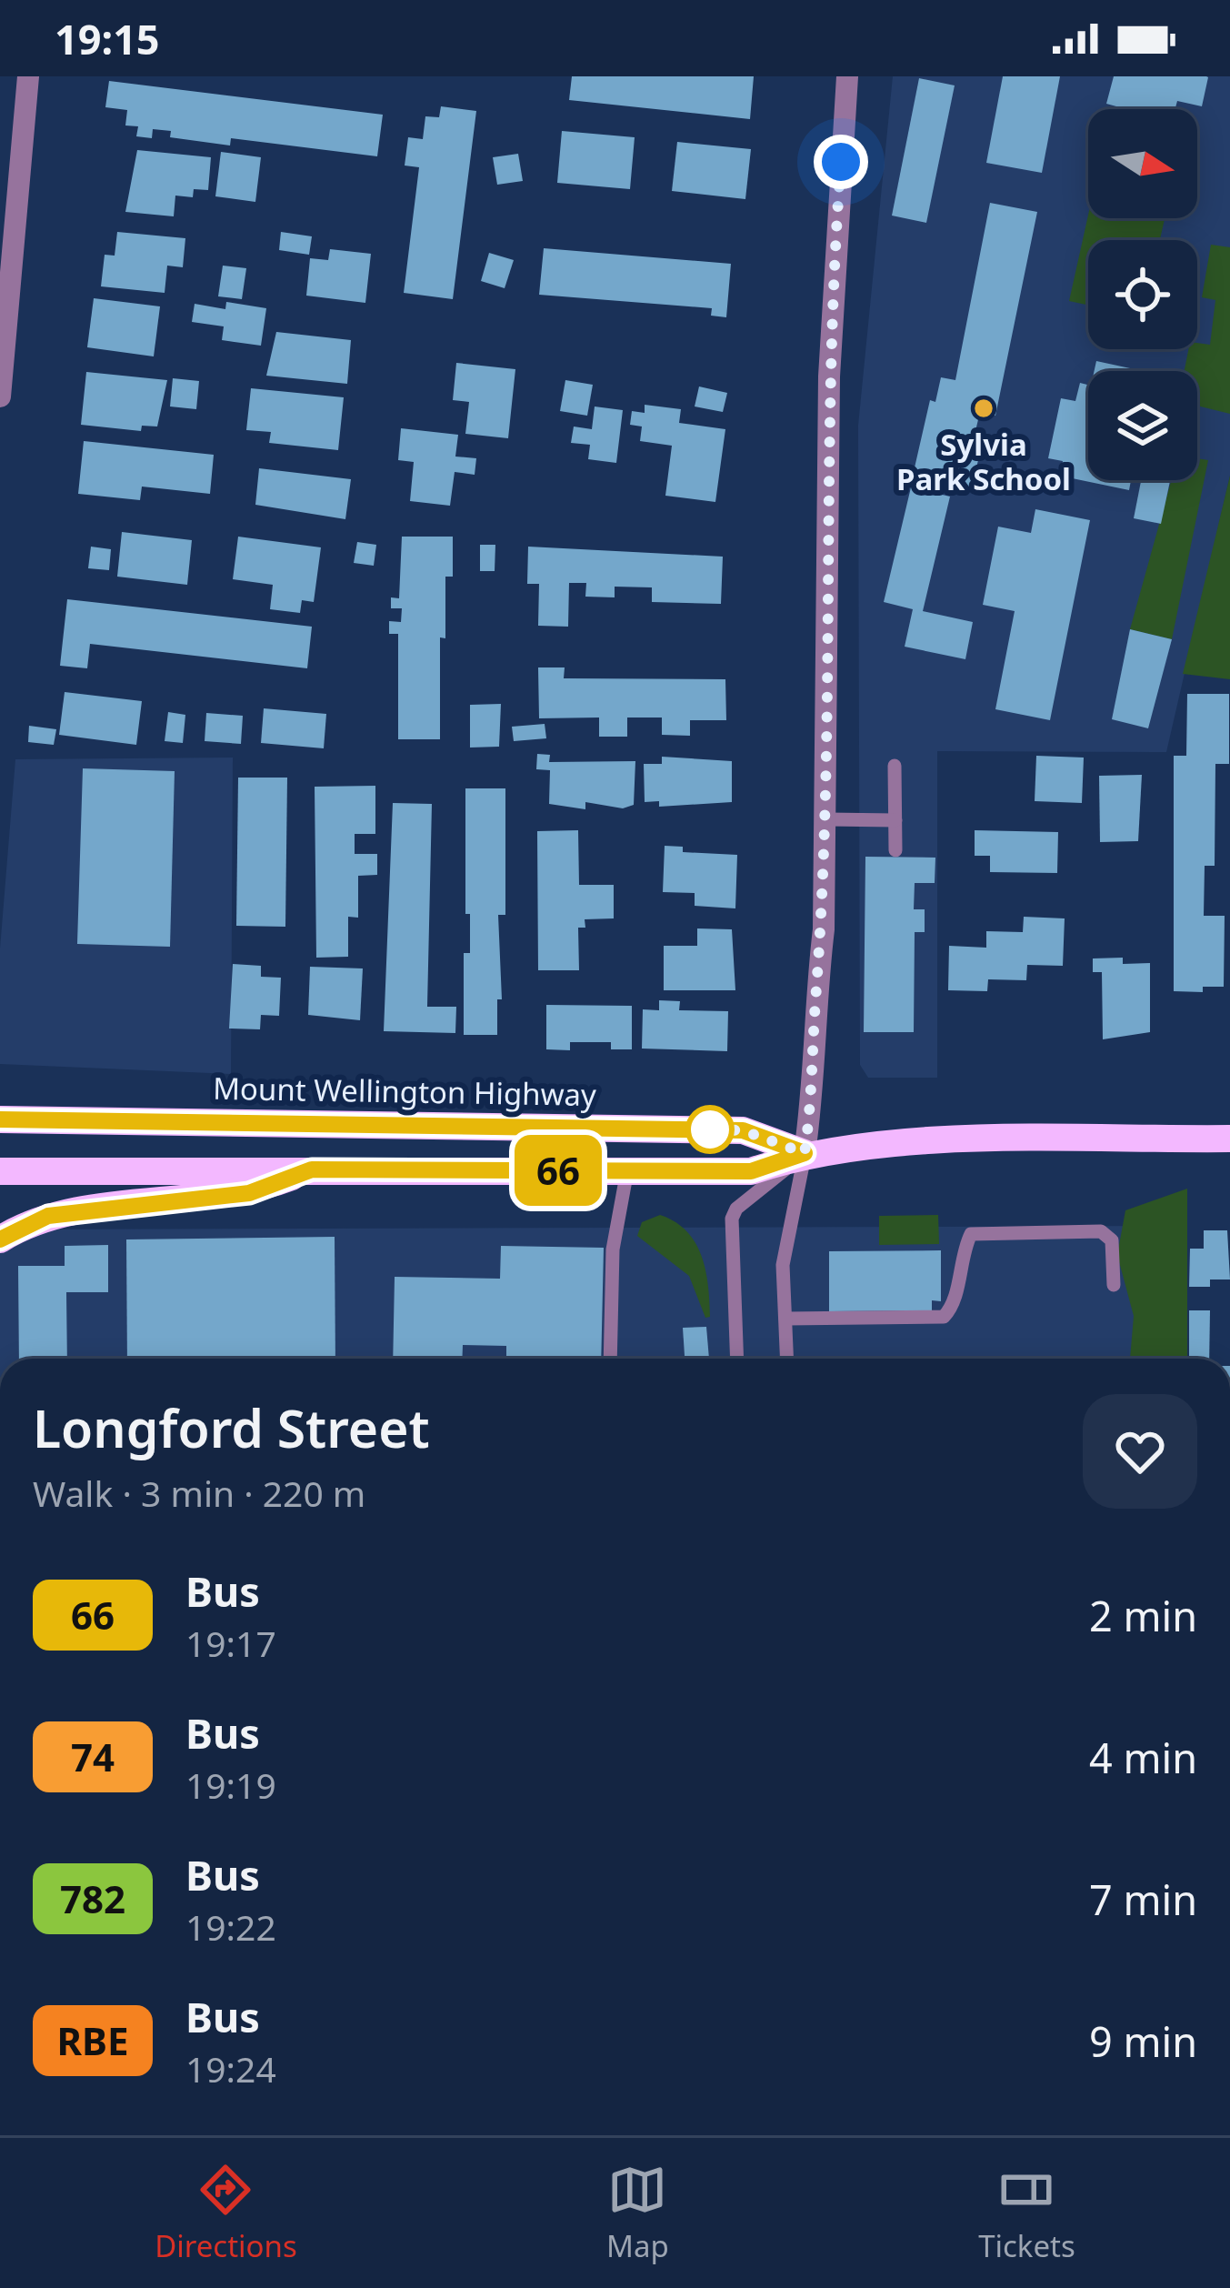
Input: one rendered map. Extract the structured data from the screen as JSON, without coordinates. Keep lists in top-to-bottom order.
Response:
{
  "streets": {
    "main road": ["Mount Wellington Highway"]
  },
  "places": ["Sylvia Park School"],
  "lines": ["bus line 66"],
  "north": "right",
  "page": {
    "status": "19:15",
    "on_map": "66",
    "heading": ["Longford Street", "Walk · 3 min · 220 m"],
    "list": [
      {
        "mark": "66",
        "name": "Bus",
        "note": "19:17",
        "value": "2 min"
      },
      {
        "mark": "74",
        "name": "Bus",
        "note": "19:19",
        "value": "4 min"
      },
      {
        "mark": "782",
        "name": "Bus",
        "note": "19:22",
        "value": "7 min"
      },
      {
        "mark": "RBE",
        "name": "Bus",
        "note": "19:24",
        "value": "9 min"
      }
    ],
    "tabs": ["Directions", "Map", "Tickets"]
  }
}
